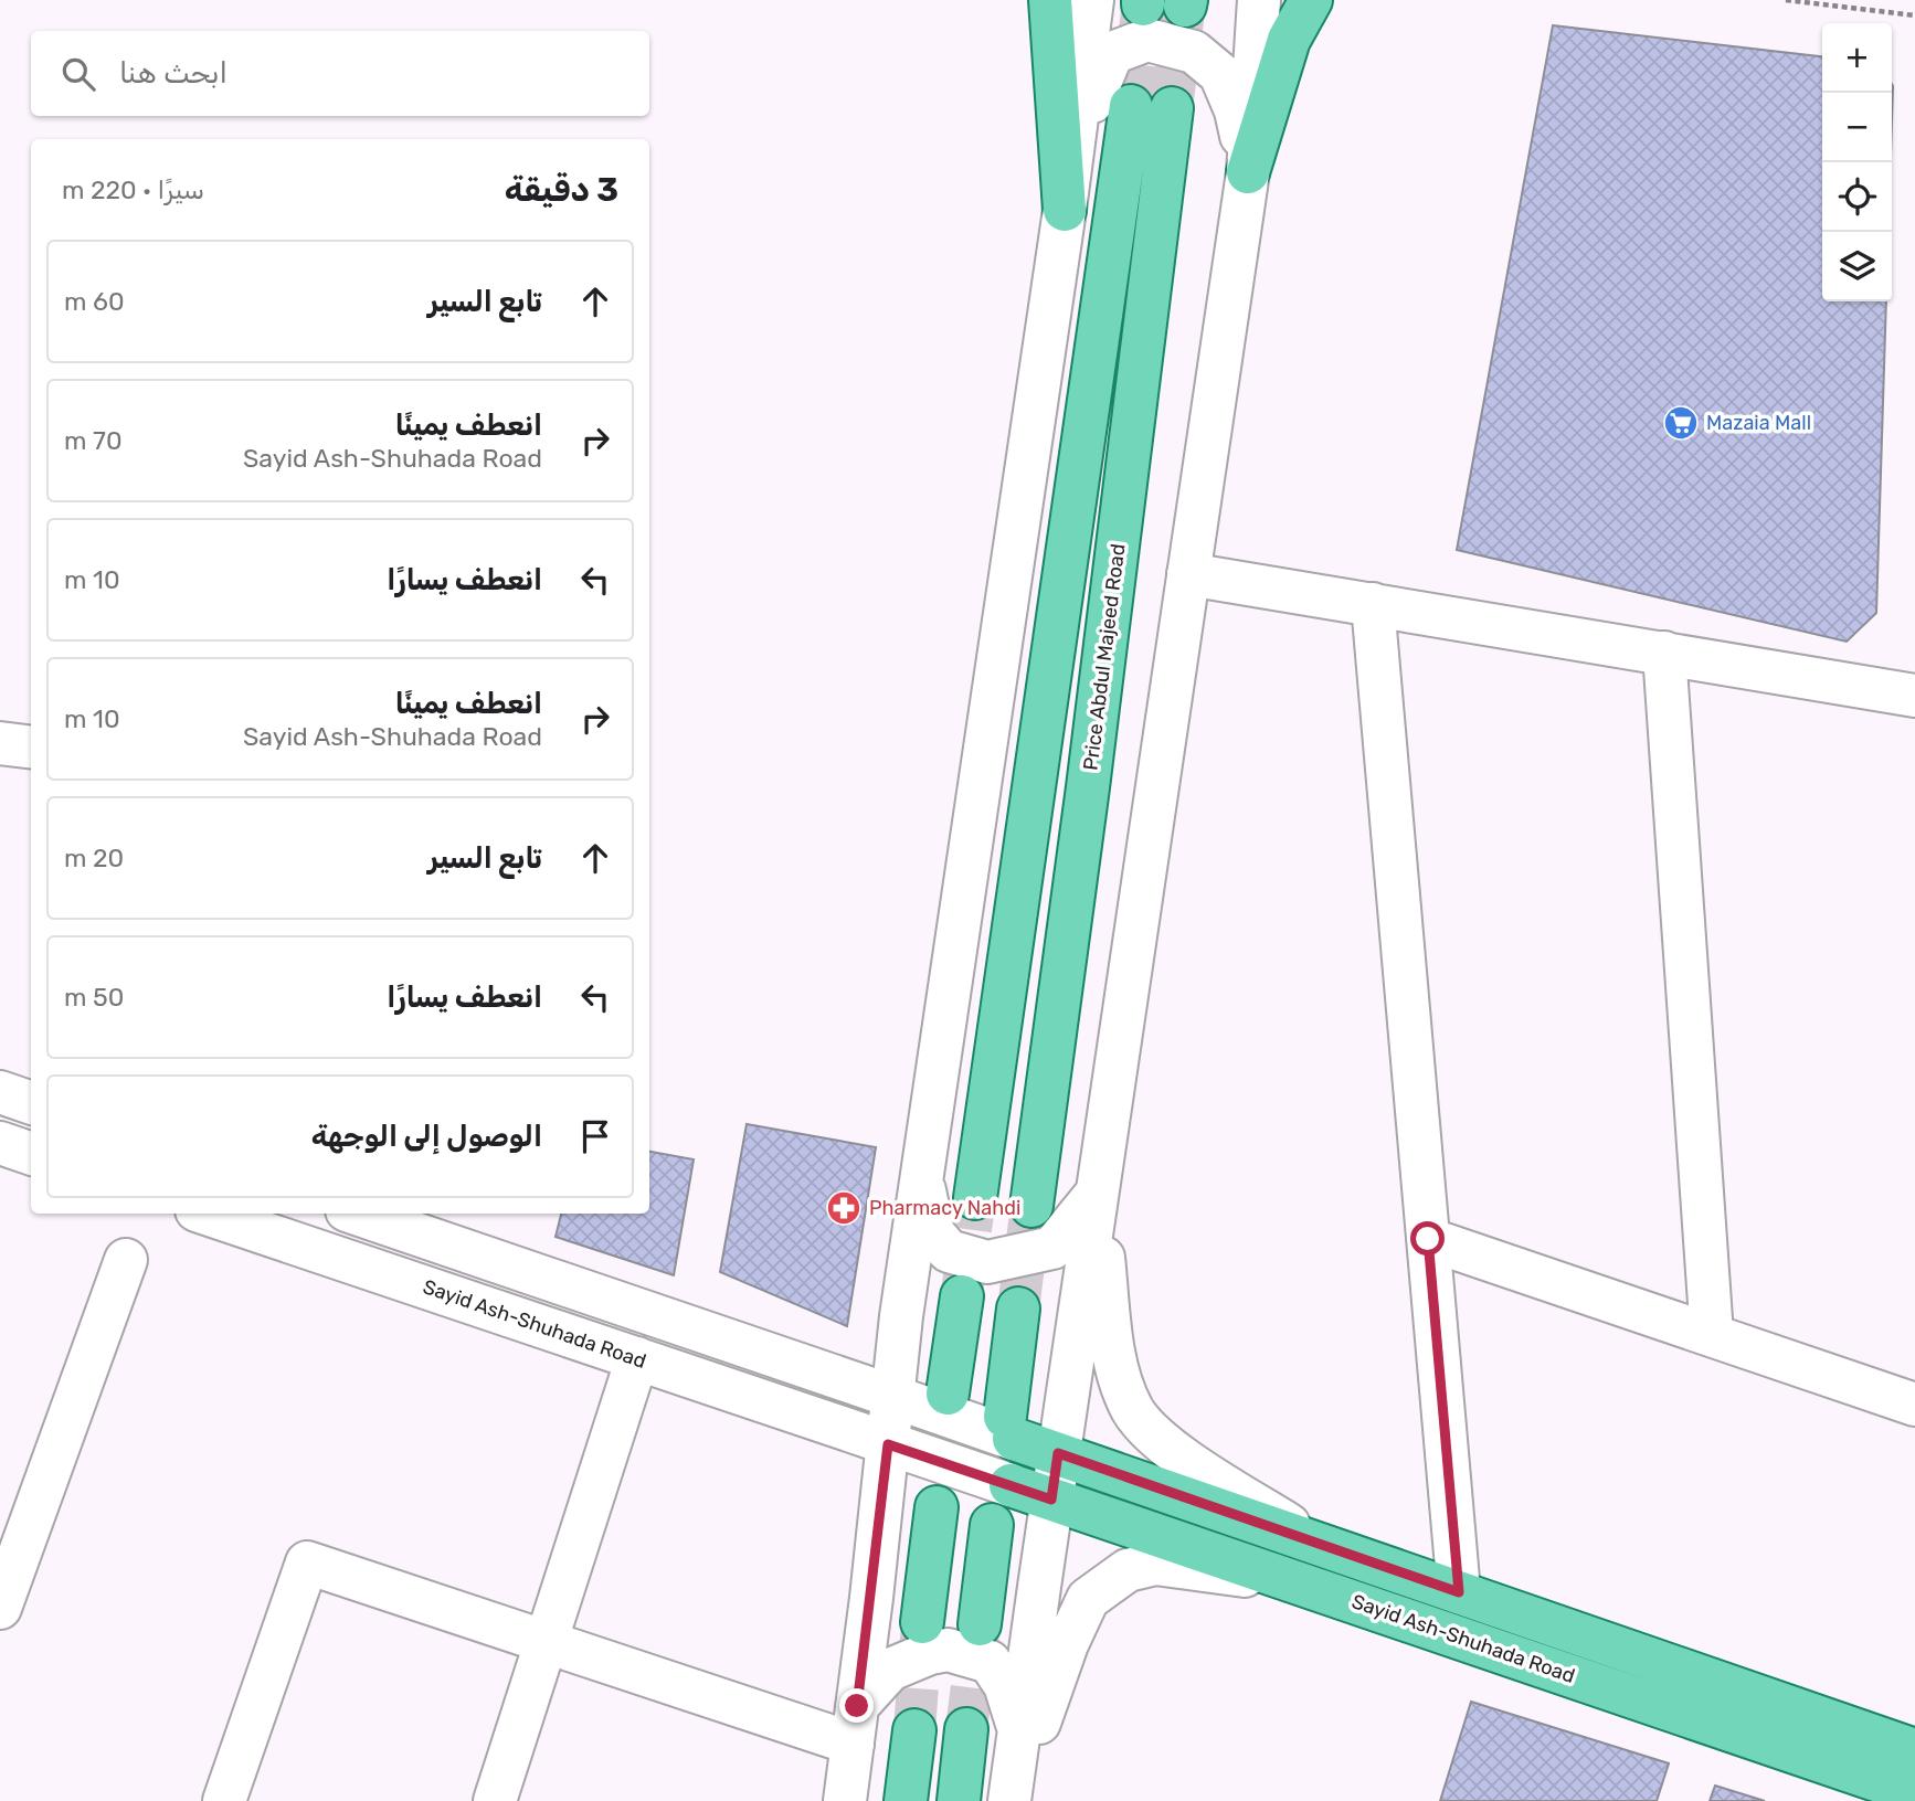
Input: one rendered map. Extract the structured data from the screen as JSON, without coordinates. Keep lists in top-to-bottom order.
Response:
{
  "streets": {
    "main road": ["Price Abdul Majeed Road", "Sayid Ash-Shuhada Road"]
  },
  "places": {
    "supermarket": ["Mazaia Mall"],
    "pharmacy": ["Pharmacy Nahdi"]
  },
  "page": {
    "map_buttons": ["+", "−"],
    "search": "ابحث هنا",
    "heading": ["3 دقيقة", "سيرًا · 220 m"],
    "list": [
      ["تابع السير", "60 m"],
      ["انعطف يمينًا", "Sayid Ash-Shuhada Road", "70 m"],
      ["انعطف يسارًا", "10 m"],
      ["انعطف يمينًا", "Sayid Ash-Shuhada Road", "10 m"],
      ["تابع السير", "20 m"],
      ["انعطف يسارًا", "50 m"],
      "الوصول إلى الوجهة"
    ]
  }
}
